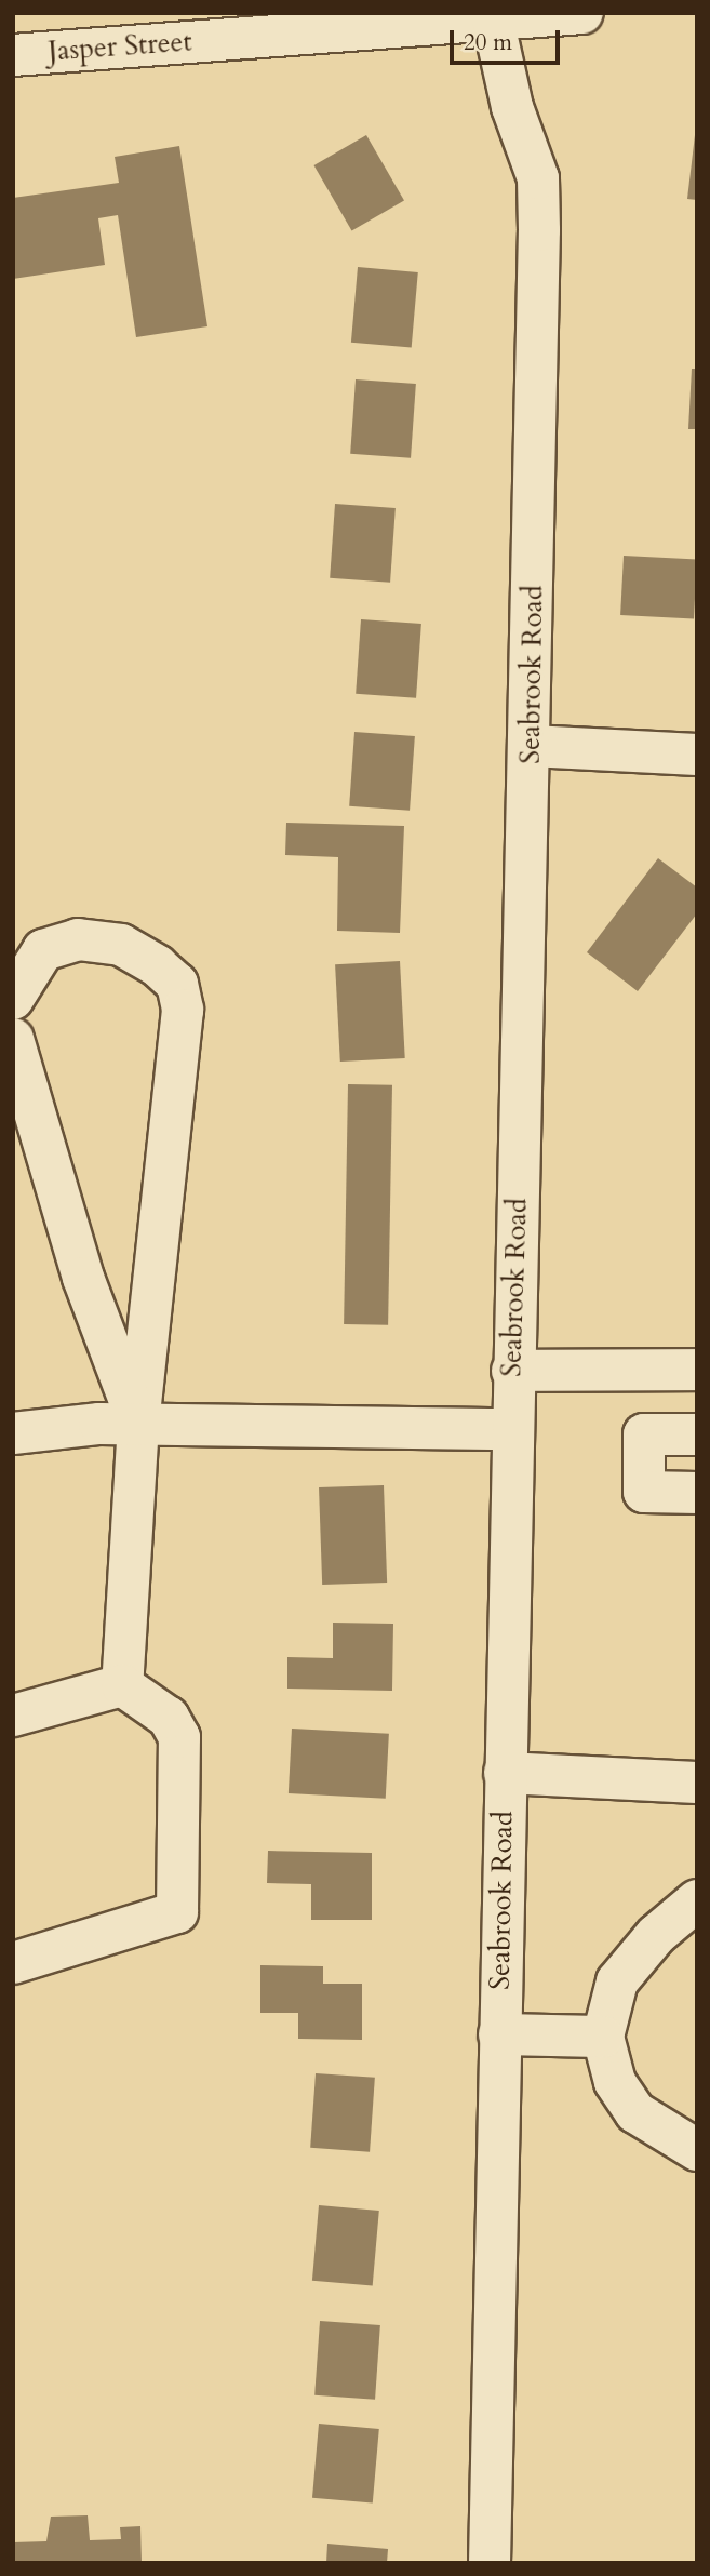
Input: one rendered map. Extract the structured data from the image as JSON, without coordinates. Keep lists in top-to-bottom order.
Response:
{
  "streets": {
    "street": ["Jasper Street", "Seabrook Road"]
  },
  "crossings": [
    ["Jasper Street", "Seabrook Road"]
  ],
  "scale_bar": "20 m"
}
